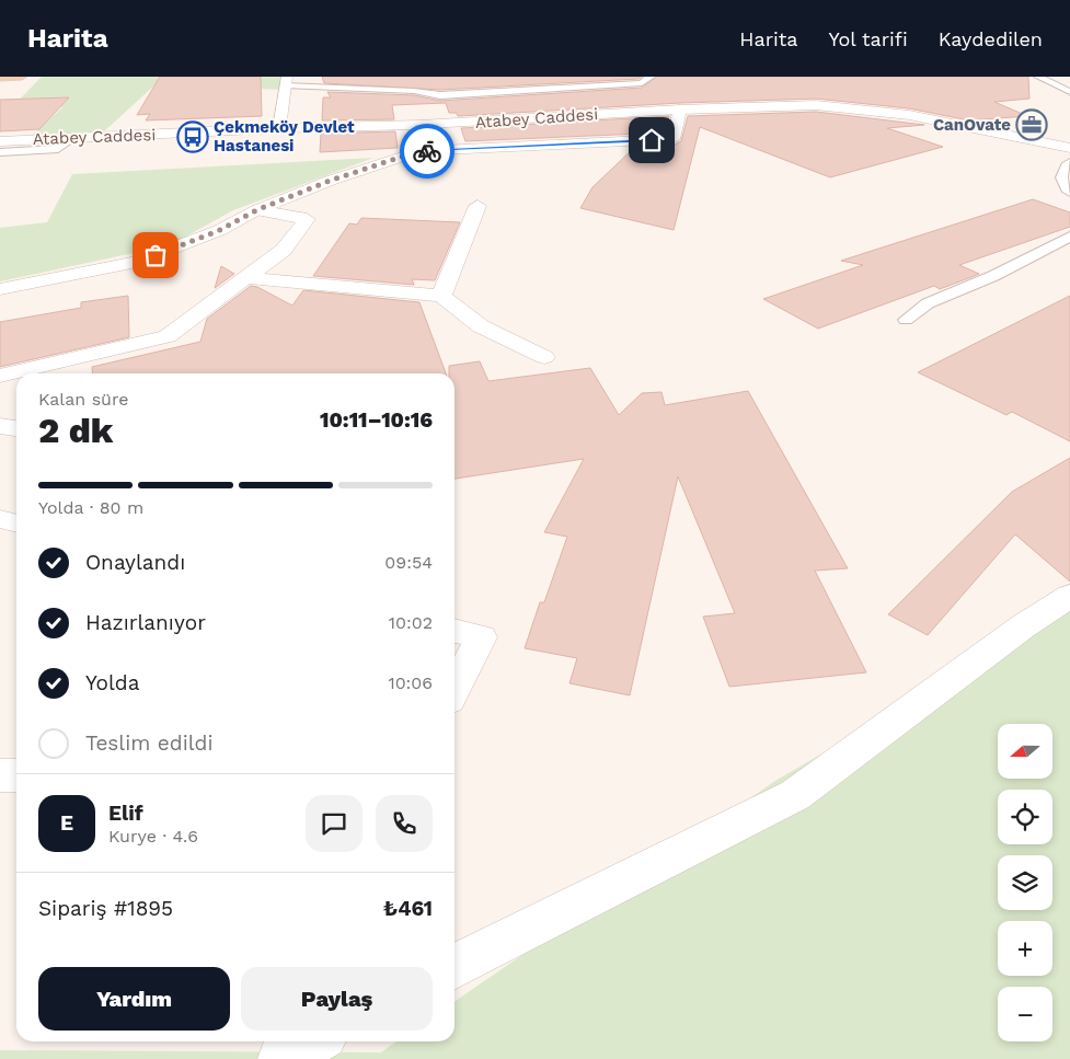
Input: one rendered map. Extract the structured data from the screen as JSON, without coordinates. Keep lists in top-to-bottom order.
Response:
{
  "streets": {
    "street": ["Atabey Caddesi"]
  },
  "places": {
    "office": ["CanOvate"],
    "bus stop": ["Çekmeköy Devlet Hastanesi"]
  },
  "north": "left",
  "page": {
    "header": "Harita",
    "nav": ["Harita", "Yol tarifi", "Kaydedilen"],
    "heading": ["2 dk", "Kalan süre", "10:11–10:16"],
    "panel": [
      "Elif",
      "Kurye · 4.6",
      "Sipariş #1895",
      "₺461"
    ],
    "bar": "Yolda · 80 m",
    "list": [
      ["Onaylandı", "09:54"],
      ["Hazırlanıyor", "10:02"],
      ["Yolda", "10:06"],
      "Teslim edildi"
    ],
    "map_buttons": ["+", "−"],
    "round": "E",
    "buttons": ["Yardım", "Paylaş"]
  }
}
